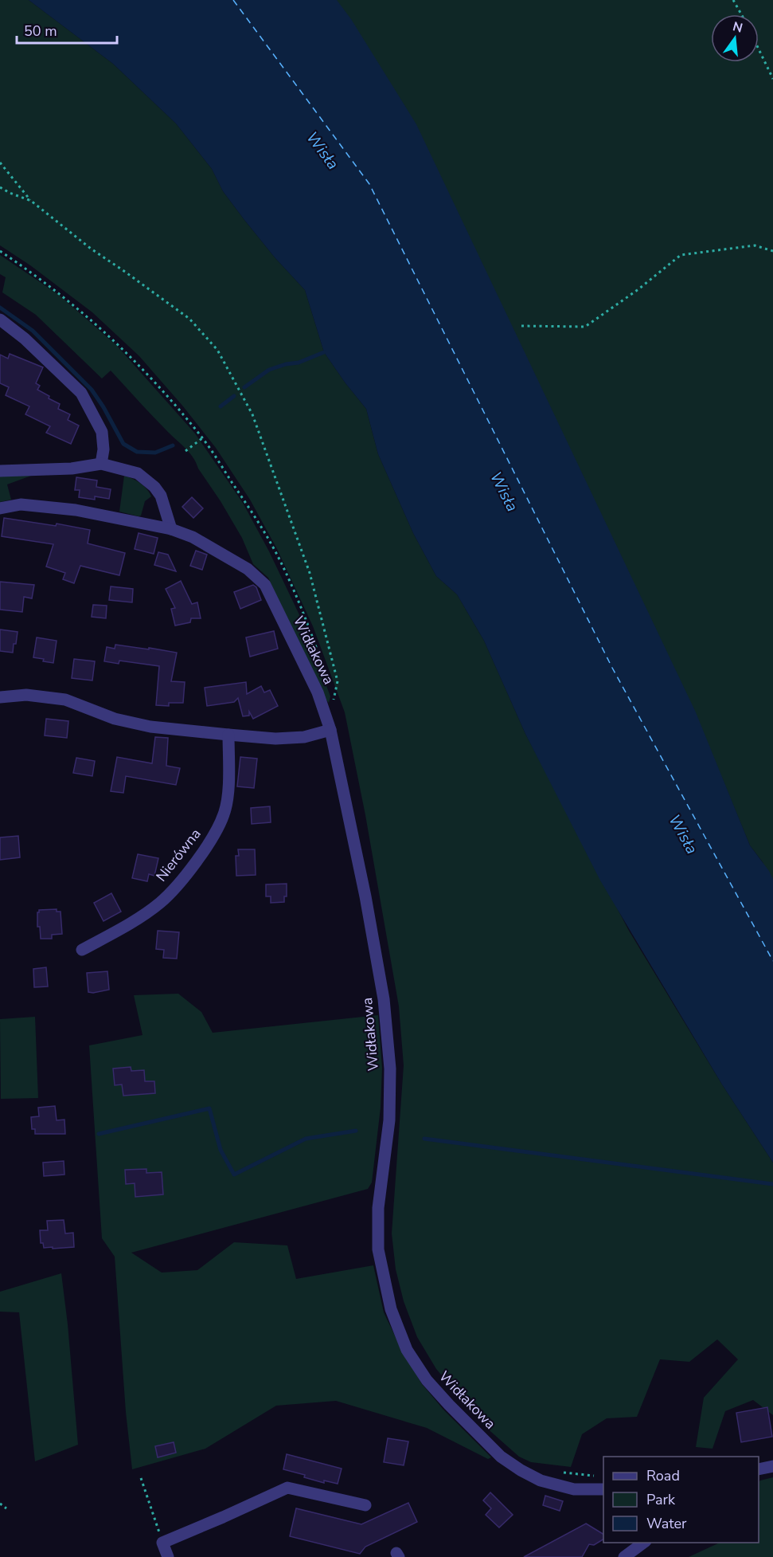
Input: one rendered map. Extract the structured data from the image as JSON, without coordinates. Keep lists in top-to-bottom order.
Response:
{
  "streets": {
    "street": ["Widłakowa", "Nierówna"]
  },
  "water": ["Wisła"],
  "legend": ["Road", "Park", "Water"],
  "scale_bar": "50 m",
  "north": "top"
}
